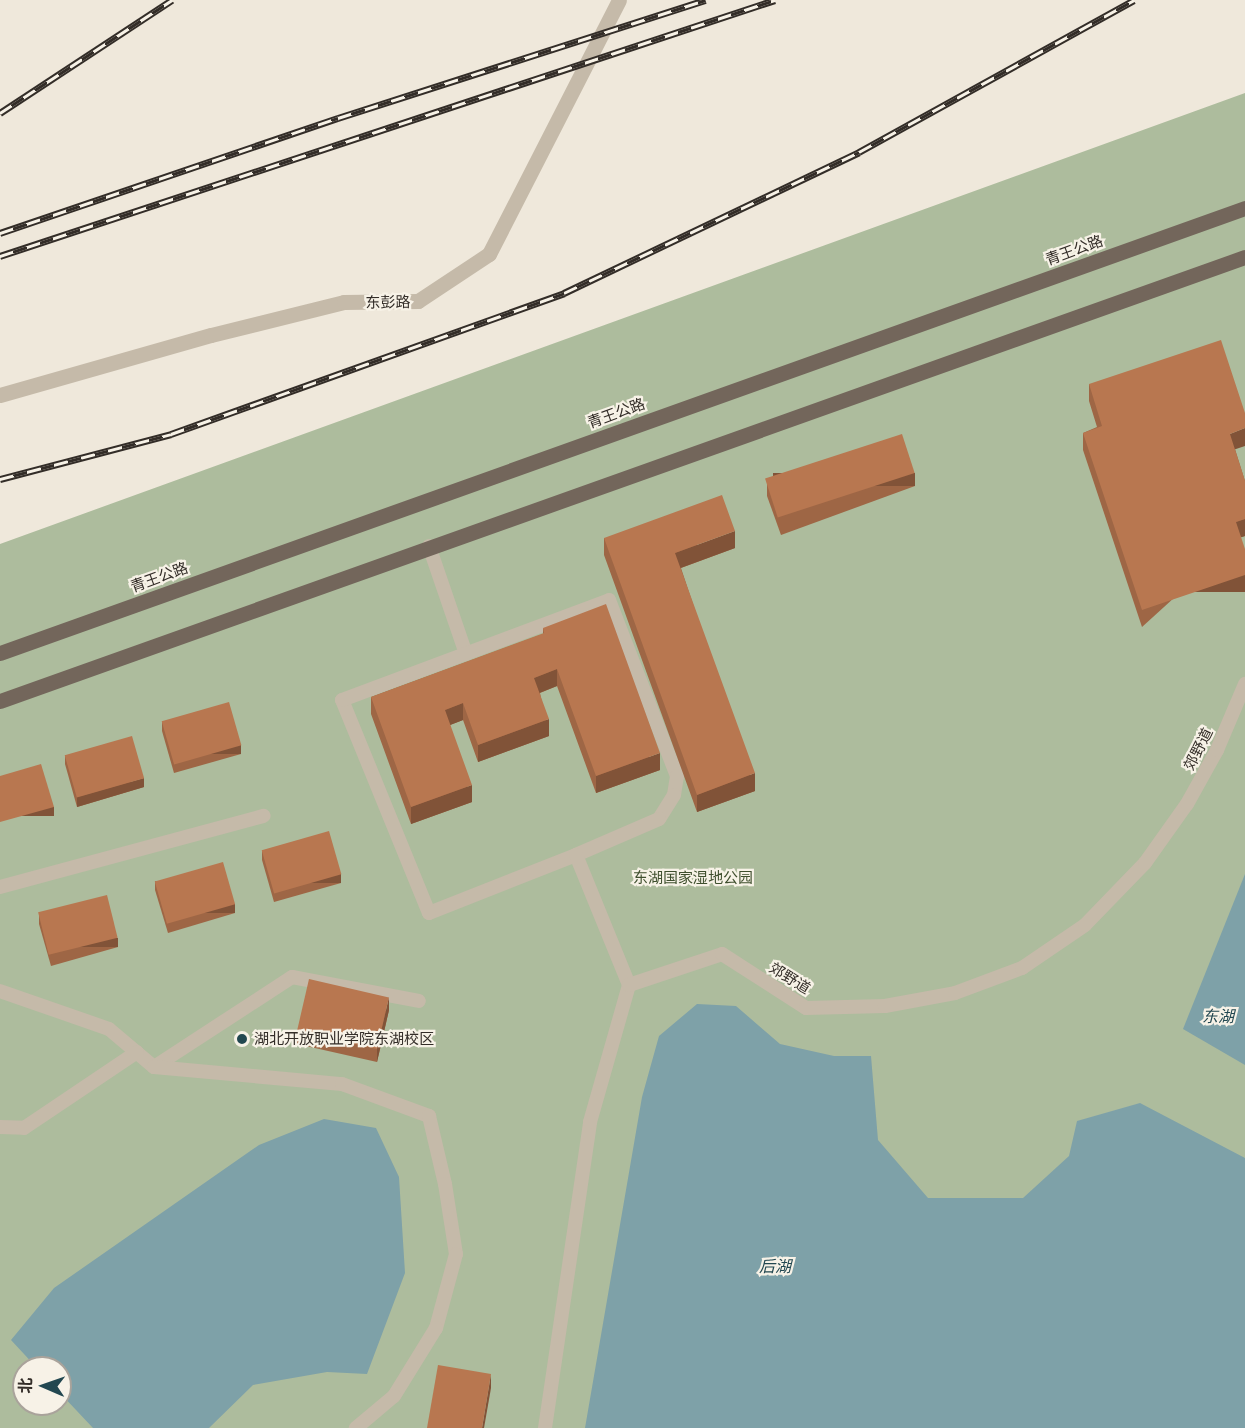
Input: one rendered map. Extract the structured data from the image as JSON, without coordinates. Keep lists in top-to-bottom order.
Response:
{
  "streets": {
    "main road": ["青王公路"],
    "street": ["东彭路"],
    "lane": ["郊野道"]
  },
  "water": ["东湖", "后湖"],
  "parks": ["东湖国家湿地公园"],
  "places": ["湖北开放职业学院东湖校区"],
  "north": "left"
}
